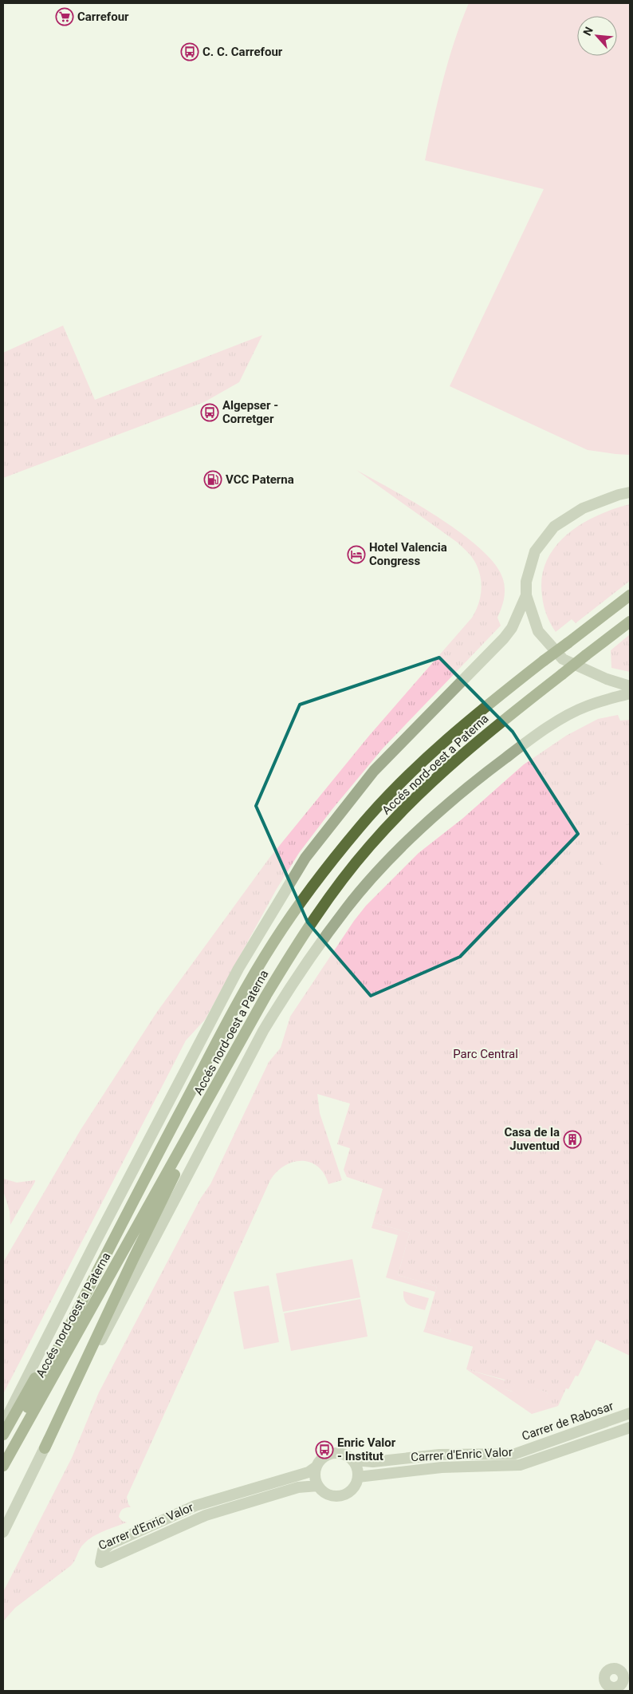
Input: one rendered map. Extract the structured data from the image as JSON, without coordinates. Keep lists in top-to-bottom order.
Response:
{
  "streets": {
    "main road": ["Accés nord-oest a Paterna"],
    "street": ["Carrer de Rabosar", "Carrer d'Enric Valor"]
  },
  "crossings": [
    ["Carrer de Rabosar", "Carrer d'Enric Valor"]
  ],
  "parks": ["Parc Central"],
  "places": {
    "supermarket": ["Carrefour"],
    "bus stop": ["C. C. Carrefour", "Algepser - Corretger", "Enric Valor - Institut"],
    "fuel station": ["VCC Paterna"],
    "hotel": ["Hotel Valencia Congress"],
    "building": ["Casa de la Juventud"]
  },
  "north": "top left"
}
